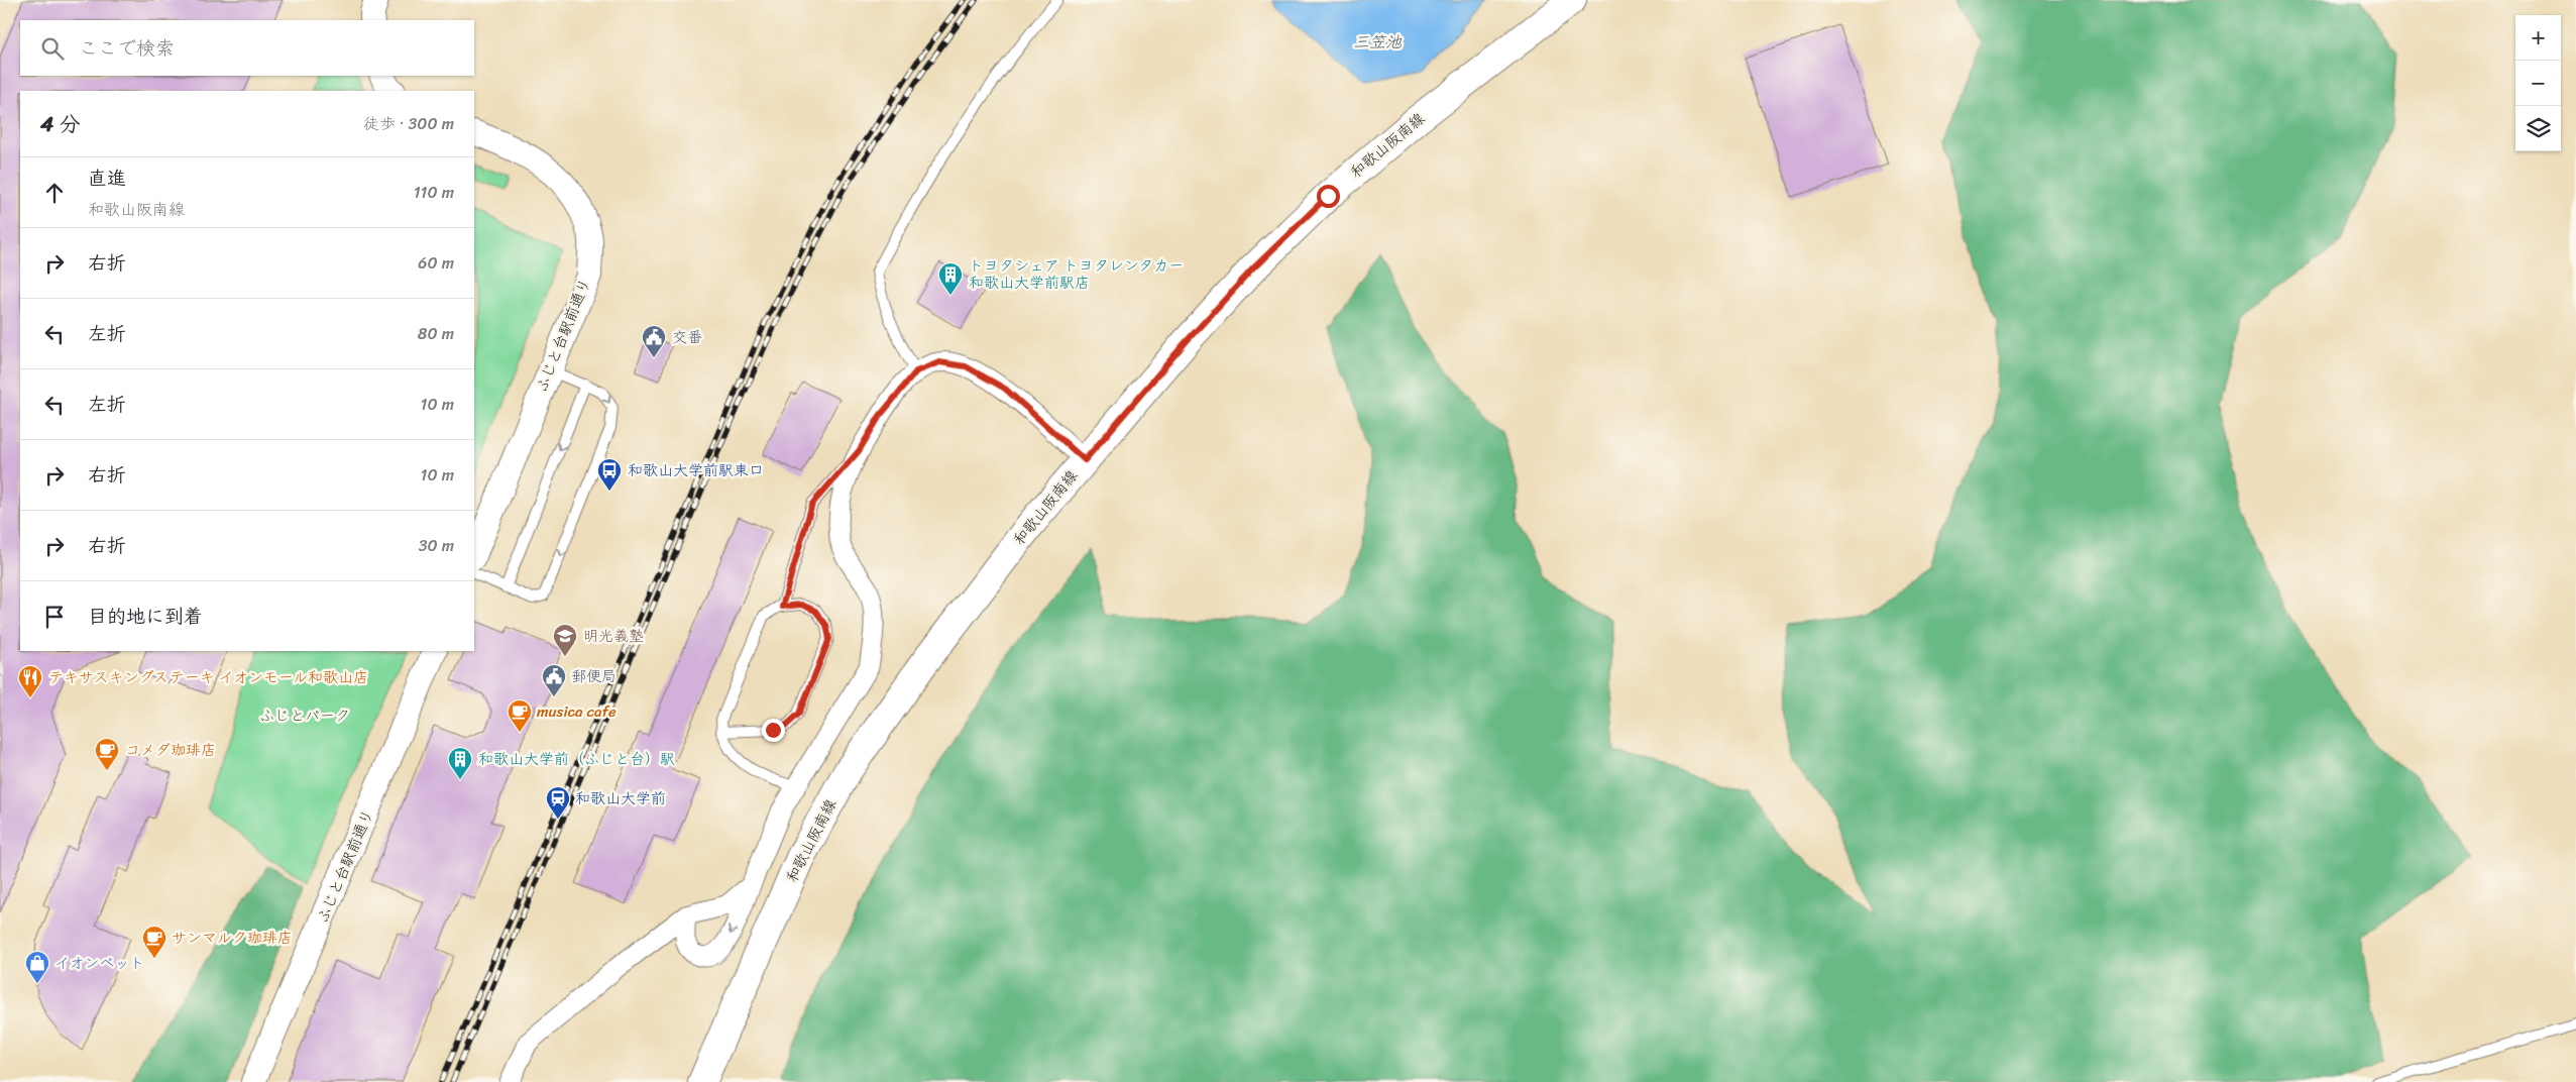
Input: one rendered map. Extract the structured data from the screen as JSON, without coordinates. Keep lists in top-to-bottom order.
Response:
{
  "streets": {
    "main road": ["和歌山阪南線"],
    "street": ["ふじと台駅前通り"]
  },
  "water": ["三笠池"],
  "parks": ["ふじとパーク"],
  "places": {
    "building": ["トヨタシェア トヨタレンタカー 和歌山大学前駅店", "和歌山大学前（ふじと台）駅"],
    "public building": ["交番", "郵便局"],
    "bus stop": ["和歌山大学前駅東口"],
    "school or university": ["明光義塾"],
    "restaurant": ["テキサスキングステーキ イオンモール和歌山店"],
    "cafe": ["musica cafe", "コメダ珈琲店", "サンマルク珈琲店"],
    "station": ["和歌山大学前"],
    "shop": ["イオンペット"]
  },
  "page": {
    "map_buttons": ["+", "−"],
    "search": "ここで検索",
    "heading": ["4 分", "徒歩 · 300 m"],
    "list": [
      ["直進", "和歌山阪南線", "110 m"],
      ["右折", "60 m"],
      ["左折", "80 m"],
      ["左折", "10 m"],
      ["右折", "10 m"],
      ["右折", "30 m"],
      "目的地に到着"
    ]
  }
}
